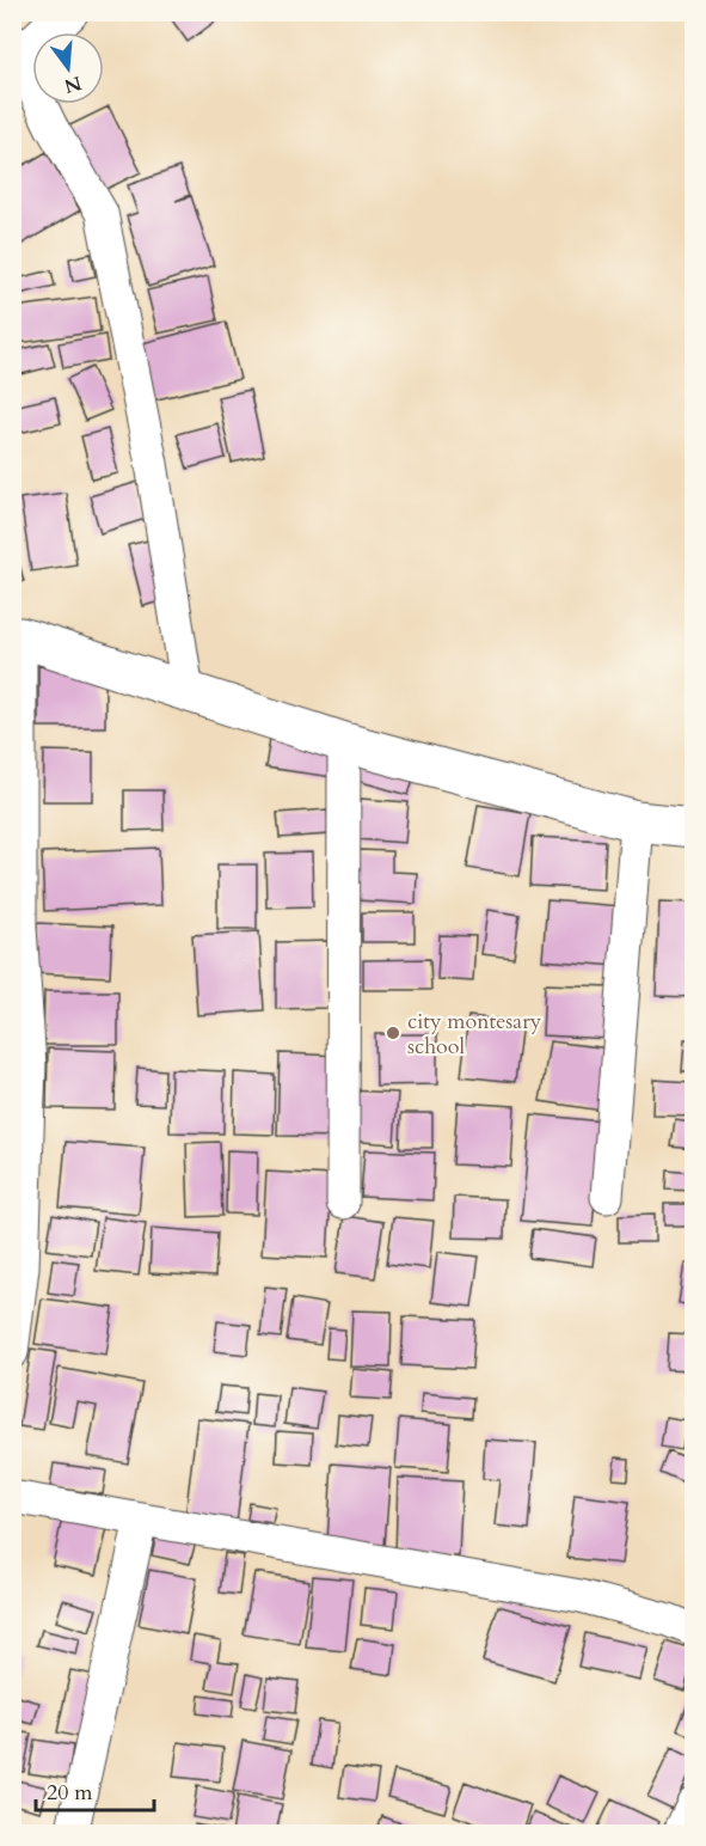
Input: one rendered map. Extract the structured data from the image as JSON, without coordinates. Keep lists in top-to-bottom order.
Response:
{
  "places": ["city montesary school"],
  "scale_bar": "20 m",
  "north": "bottom"
}
